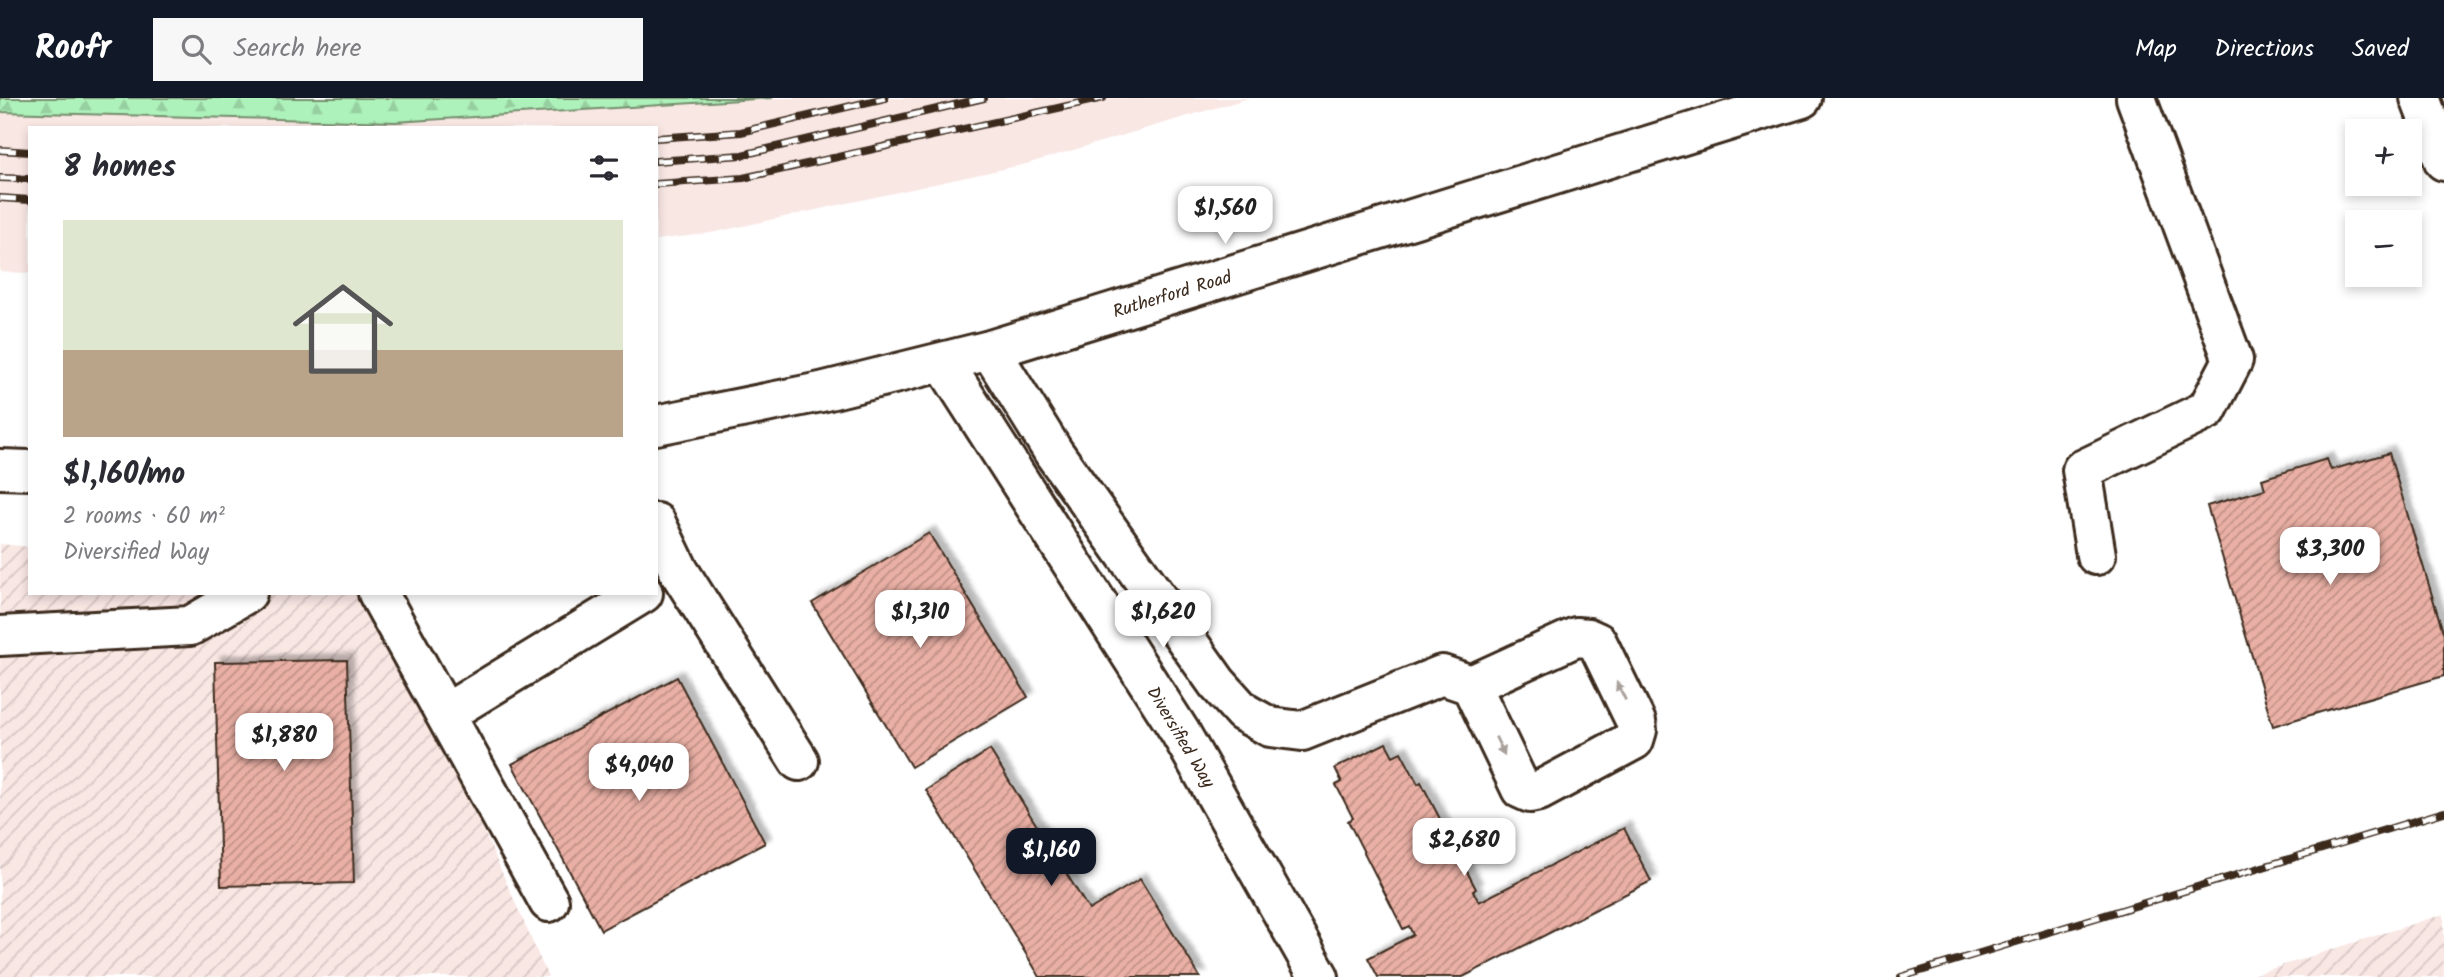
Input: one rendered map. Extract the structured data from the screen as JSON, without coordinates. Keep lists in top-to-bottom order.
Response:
{
  "streets": {
    "street": ["Rutherford Road", "Diversified Way"]
  },
  "crossings": [
    ["Rutherford Road", "Diversified Way"]
  ],
  "page": {
    "header": "Roofr",
    "search": "Search here",
    "nav": ["Map", "Directions", "Saved"],
    "map_buttons": ["+", "−"],
    "heading": "8 homes",
    "price": [
      "$1,560",
      "$3,300",
      "$1,310",
      "$1,620",
      "$1,880",
      "$4,040",
      "$2,680",
      "$1,160"
    ],
    "list": [
      {
        "name": "$1,160/mo",
        "note": "2 rooms · 60 m² · Diversified Way"
      }
    ]
  }
}
